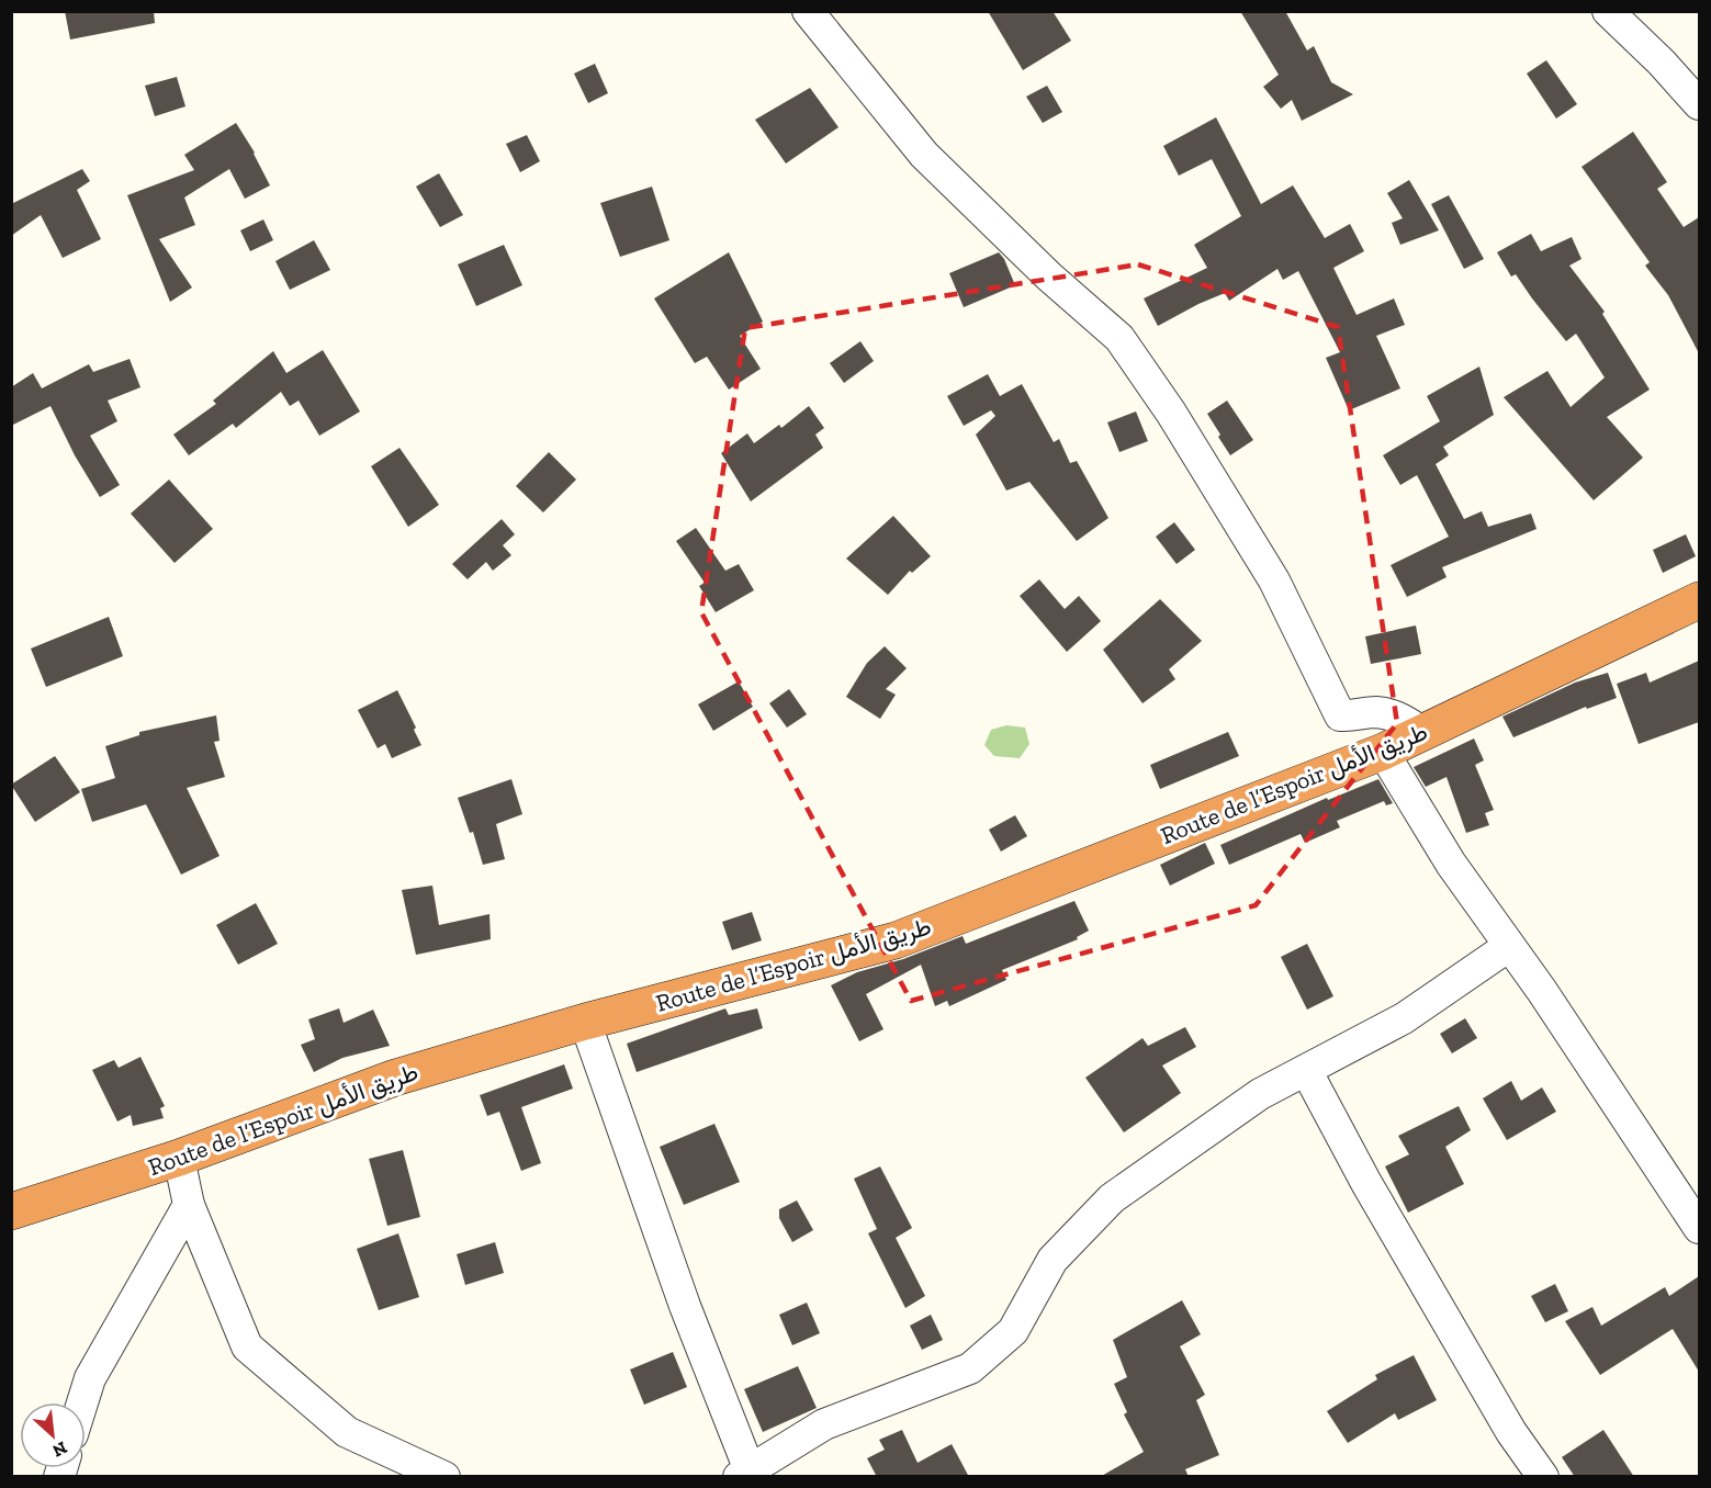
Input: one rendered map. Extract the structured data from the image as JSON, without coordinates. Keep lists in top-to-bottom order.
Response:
{
  "streets": {
    "highway": ["Route de l’Espoir طريق الأمل"]
  },
  "north": "bottom right"
}
